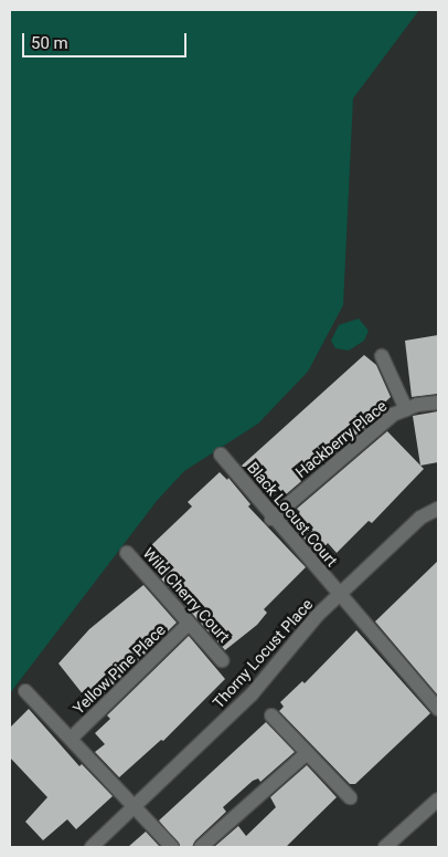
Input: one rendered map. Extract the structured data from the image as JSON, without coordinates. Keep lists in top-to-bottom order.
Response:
{
  "streets": {
    "street": [
      "Hackberry Place",
      "Black Locust Court",
      "Wild Cherry Court",
      "Thorny Locust Place",
      "Yellow Pine Place"
    ]
  },
  "crossings": [
    ["Hackberry Place", "Black Locust Court"],
    ["Black Locust Court", "Thorny Locust Place"],
    ["Wild Cherry Court", "Yellow Pine Place"]
  ],
  "scale_bar": "50 m"
}
